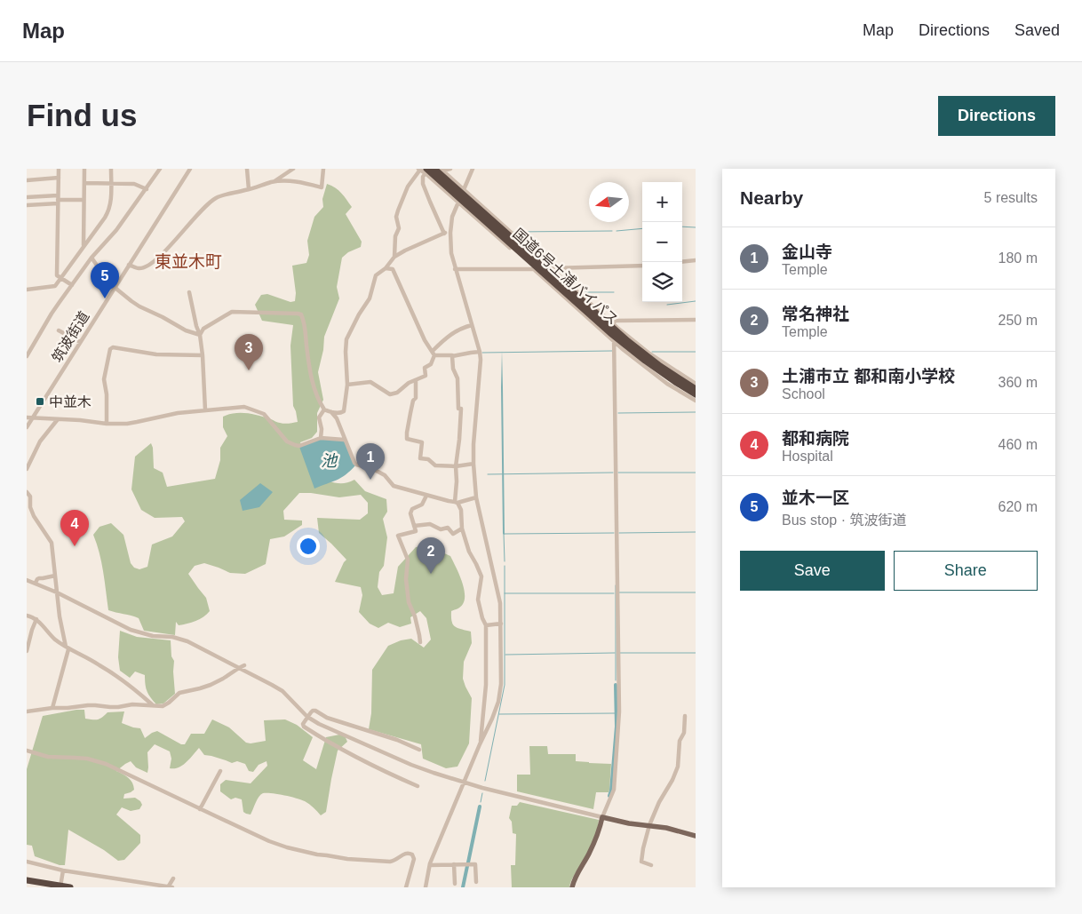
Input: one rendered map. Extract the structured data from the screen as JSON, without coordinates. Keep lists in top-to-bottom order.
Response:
{
  "streets": {
    "highway": ["国道6号土浦バイパス"],
    "street": ["筑波街道"]
  },
  "districts": ["東並木町"],
  "water": ["池"],
  "places": {
    "transit": ["中並木"]
  },
  "north": "left",
  "page": {
    "header": "Map",
    "nav": ["Map", "Directions", "Saved"],
    "buttons": [
      "Directions",
      ["Save", "Share"]
    ],
    "title": "Find us",
    "heading": ["Nearby", "5 results"],
    "map_buttons": ["+", "−"],
    "list": [
      {
        "mark": "1",
        "name": "金山寺",
        "note": "Temple",
        "value": "180 m"
      },
      {
        "mark": "2",
        "name": "常名神社",
        "note": "Temple",
        "value": "250 m"
      },
      {
        "mark": "3",
        "name": "土浦市立 都和南小学校",
        "note": "School",
        "value": "360 m"
      },
      {
        "mark": "4",
        "name": "都和病院",
        "note": "Hospital",
        "value": "460 m"
      },
      {
        "mark": "5",
        "name": "並木一区",
        "note": "Bus stop · 筑波街道",
        "value": "620 m"
      }
    ],
    "pins": [
      "5",
      "3",
      "1",
      "4",
      "2"
    ]
  }
}
